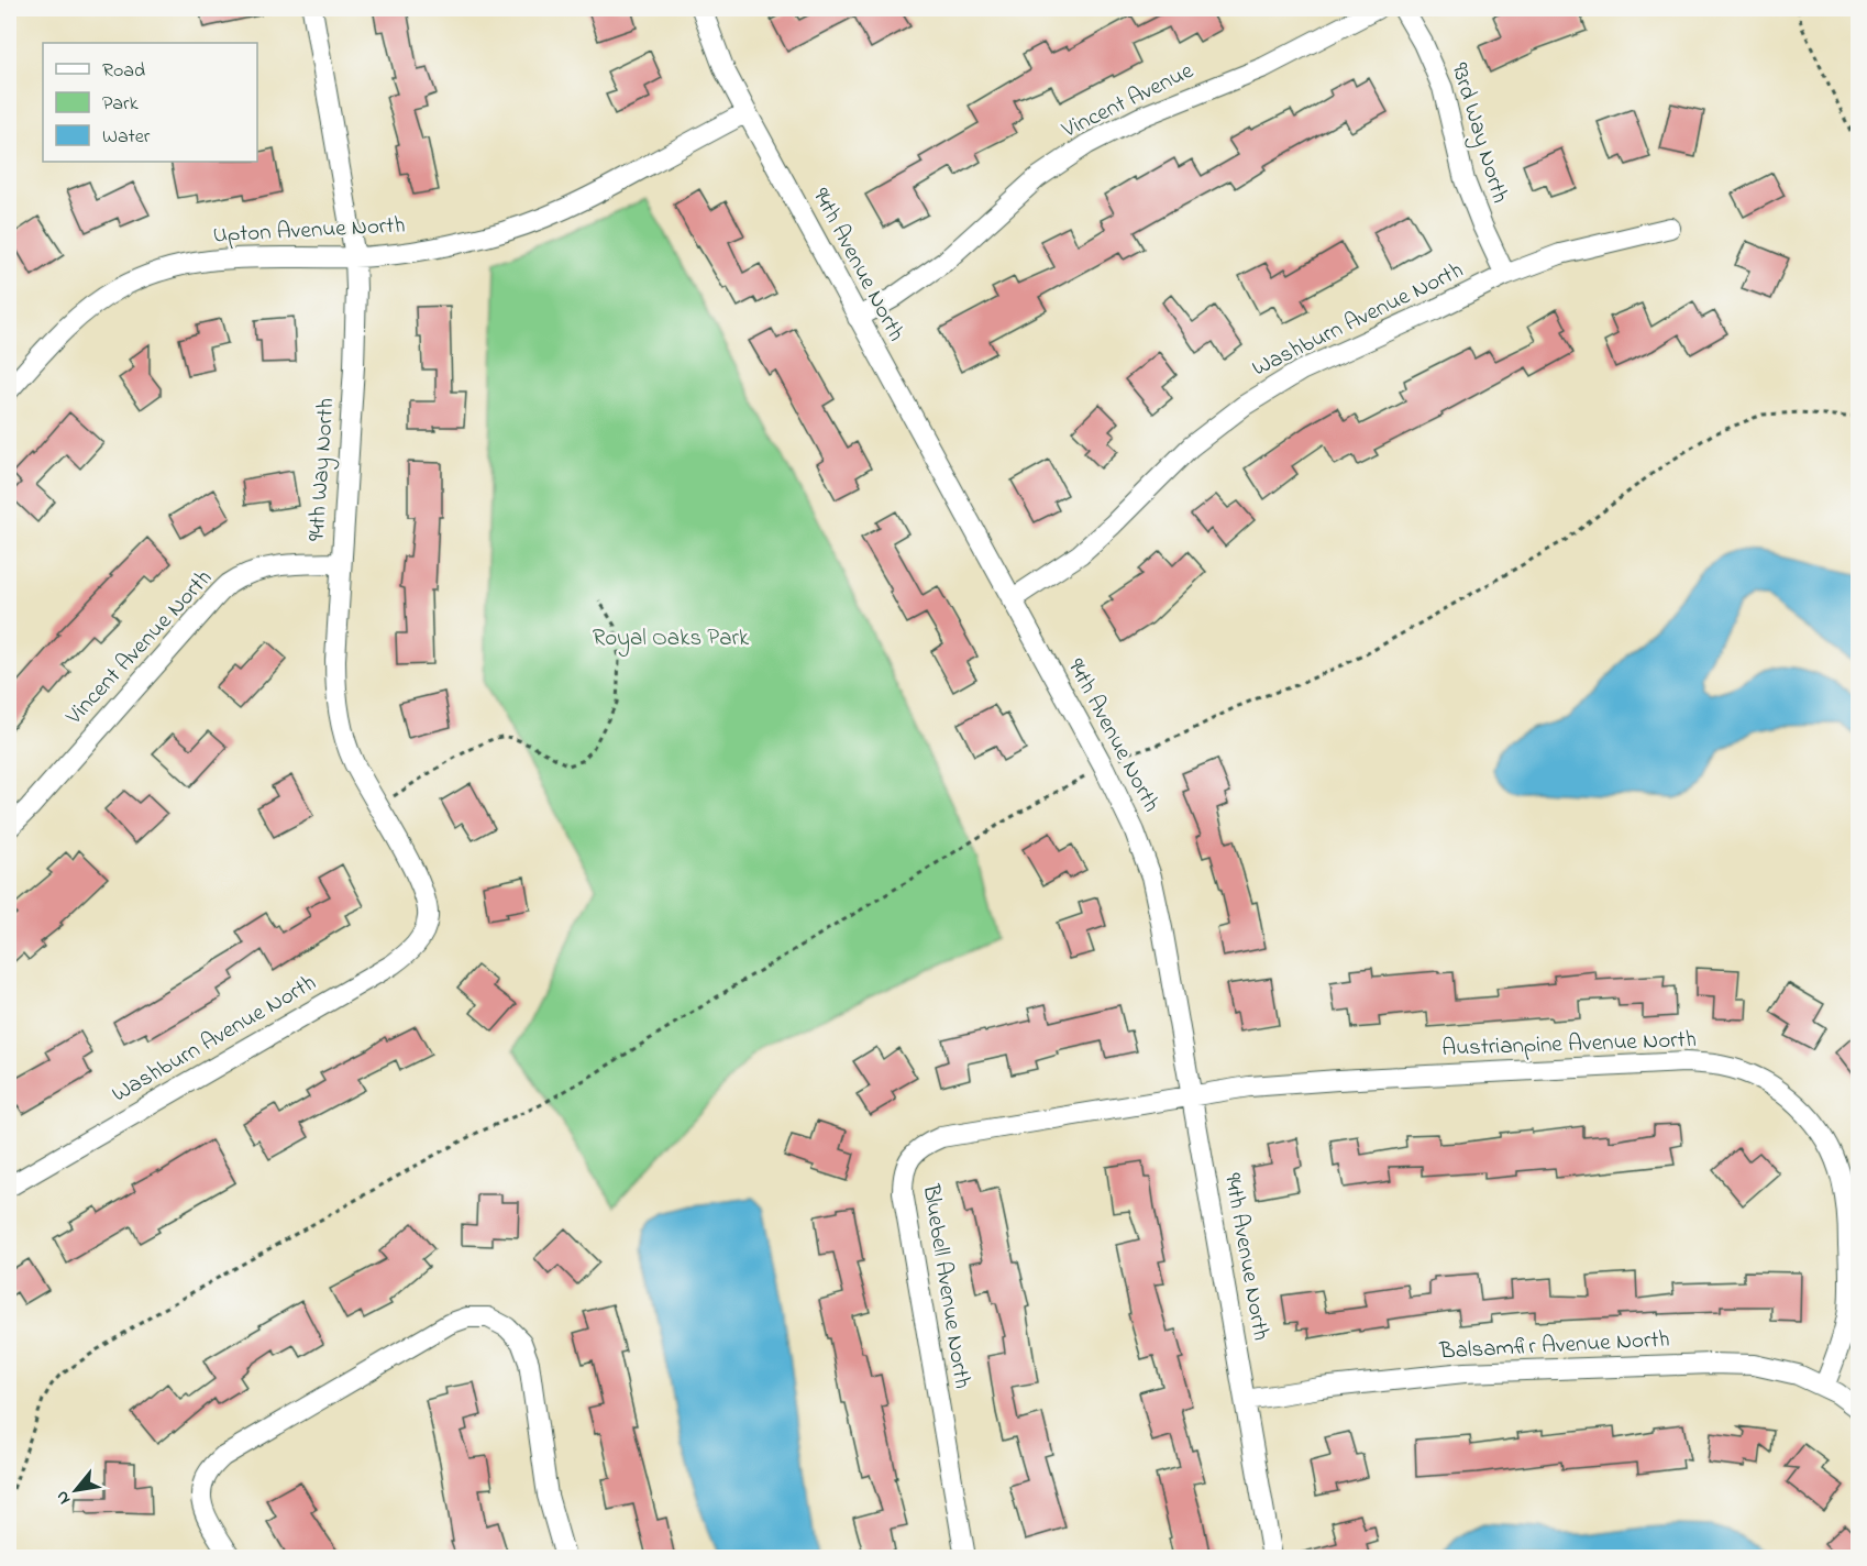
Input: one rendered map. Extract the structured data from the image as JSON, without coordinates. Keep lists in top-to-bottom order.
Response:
{
  "streets": {
    "street": [
      "Vincent Avenue",
      "93rd Way North",
      "Upton Avenue North",
      "94th Avenue North",
      "Washburn Avenue North",
      "94th Way North",
      "Vincent Avenue North",
      "Austrianpine Avenue North",
      "Bluebell Avenue North",
      "Balsamfir Avenue North"
    ]
  },
  "crossings": [
    ["Vincent Avenue", "94th Avenue North"],
    ["93rd Way North", "Washburn Avenue North"],
    ["Upton Avenue North", "94th Avenue North"],
    ["Upton Avenue North", "94th Way North"],
    ["94th Avenue North", "Washburn Avenue North"],
    ["94th Avenue North", "Austrianpine Avenue North"],
    ["94th Avenue North", "Bluebell Avenue North"],
    ["94th Avenue North", "Balsamfir Avenue North"],
    ["Washburn Avenue North", "94th Way North"],
    ["94th Way North", "Vincent Avenue North"],
    ["Austrianpine Avenue North", "Bluebell Avenue North"],
    ["Austrianpine Avenue North", "Balsamfir Avenue North"]
  ],
  "parks": ["Royal Oaks Park"],
  "legend": ["Road", "Park", "Water"],
  "north": "bottom left"
}
